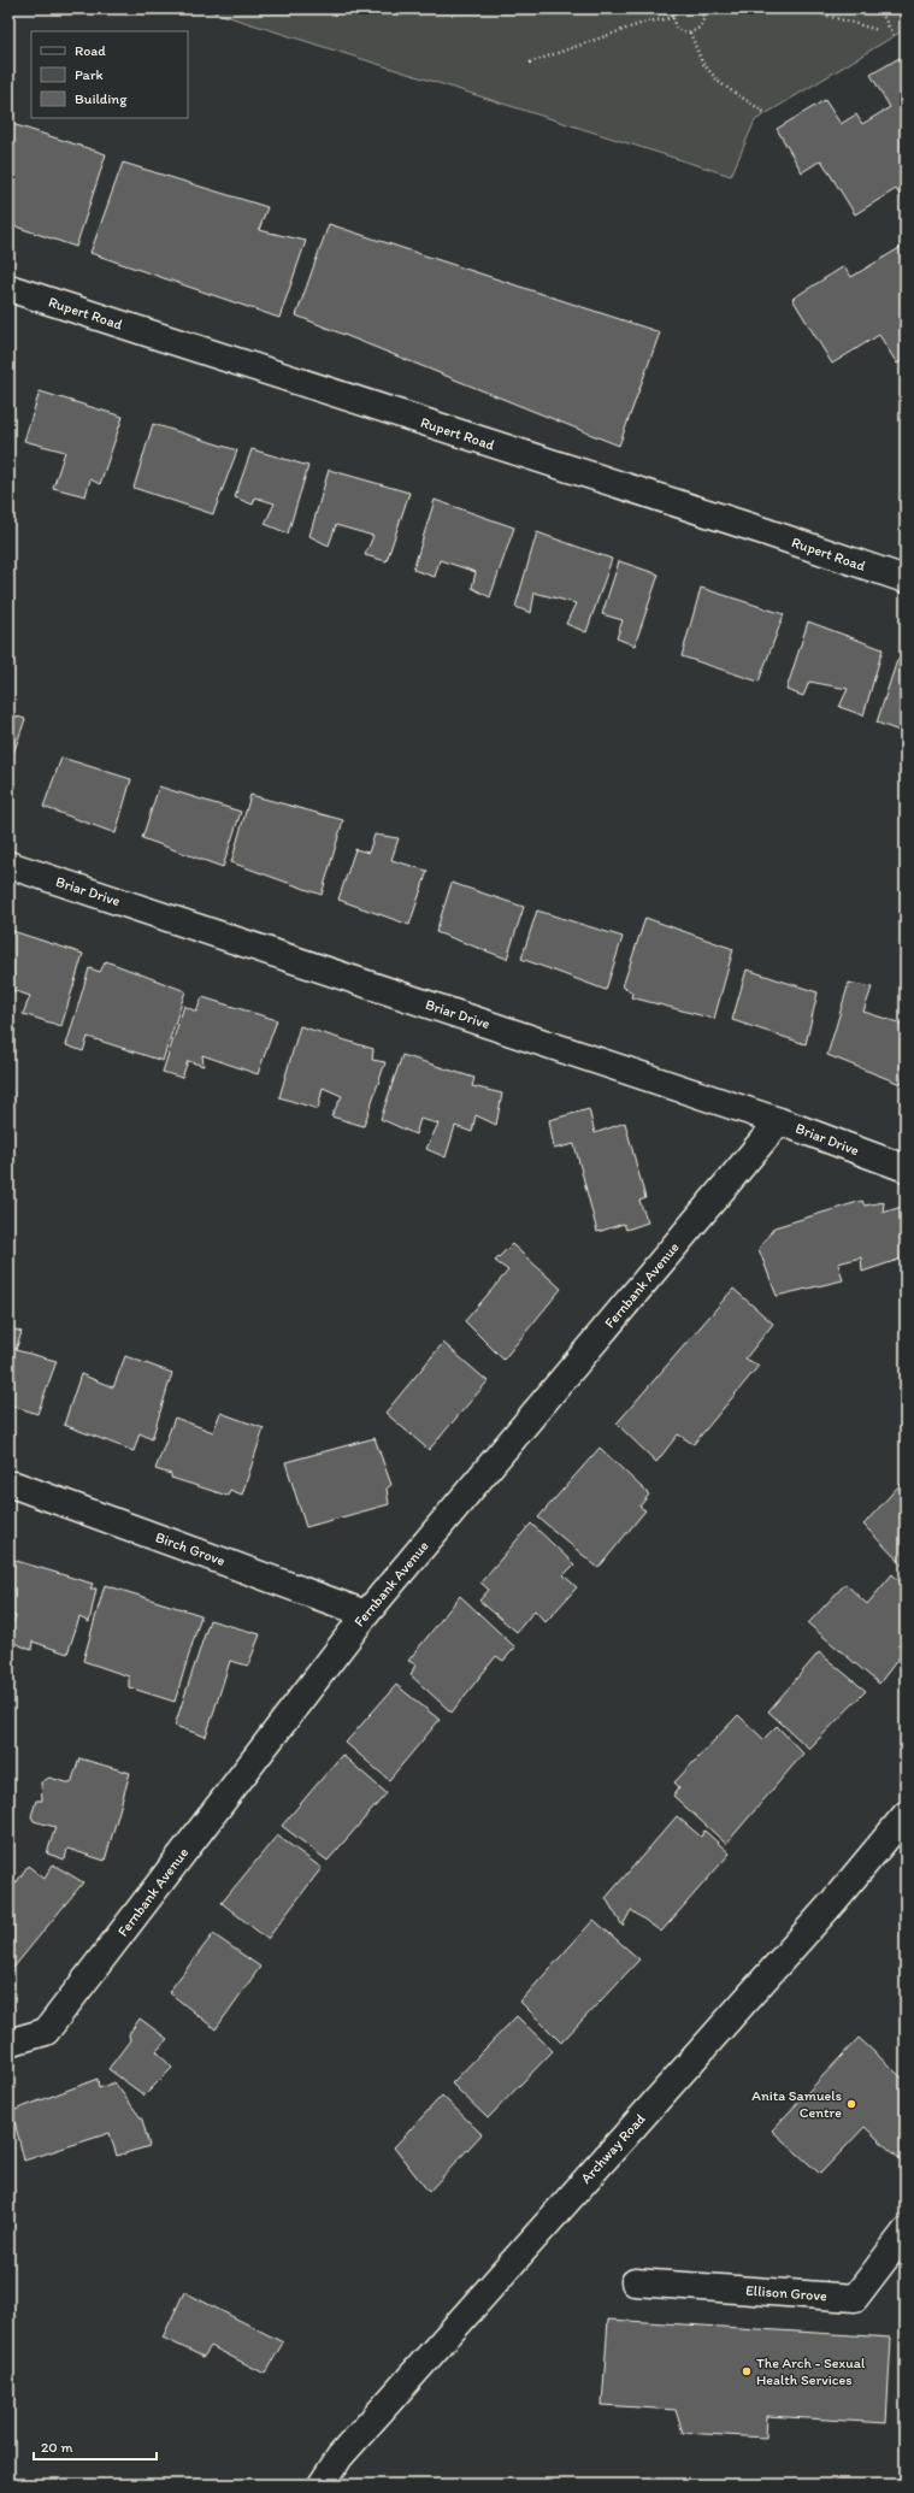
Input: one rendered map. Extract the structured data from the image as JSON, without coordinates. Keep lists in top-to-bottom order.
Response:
{
  "streets": {
    "street": [
      "Rupert Road",
      "Briar Drive",
      "Fernbank Avenue",
      "Birch Grove",
      "Archway Road",
      "Ellison Grove"
    ]
  },
  "crossings": [
    ["Briar Drive", "Fernbank Avenue"],
    ["Fernbank Avenue", "Birch Grove"]
  ],
  "places": ["Anita Samuels Centre", "The Arch - Sexual Health Services"],
  "legend": ["Road", "Park", "Building"],
  "scale_bar": "20 m"
}
